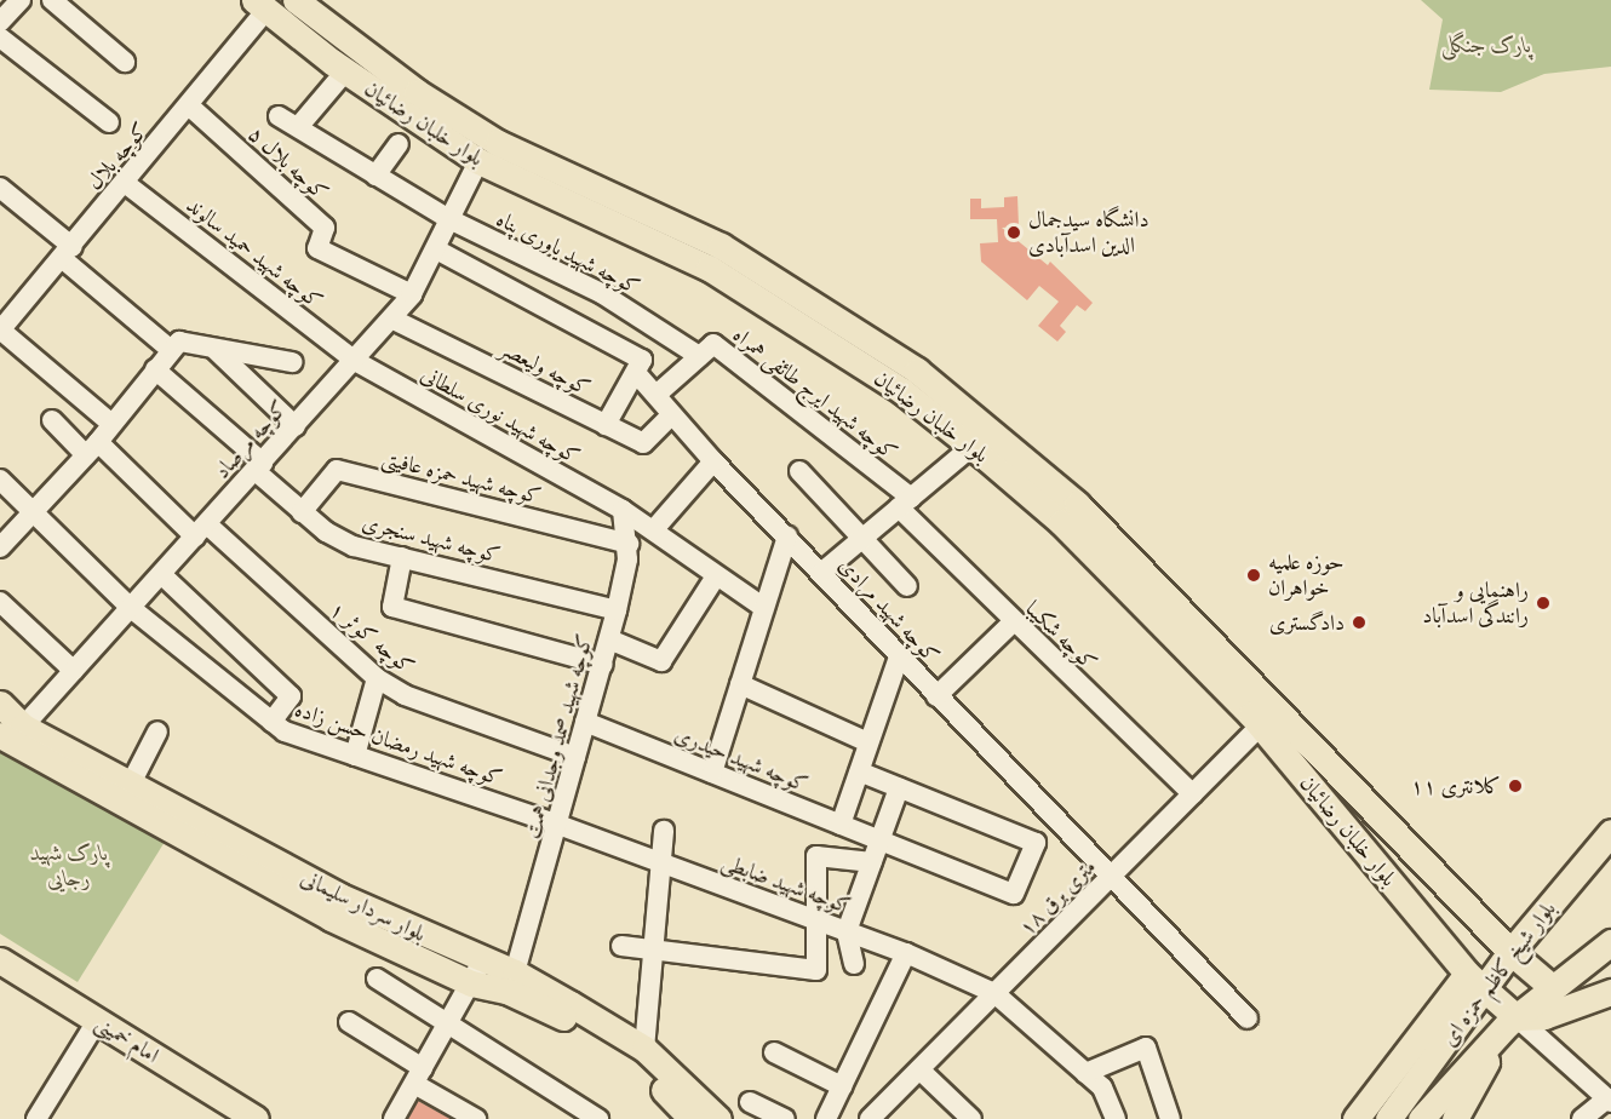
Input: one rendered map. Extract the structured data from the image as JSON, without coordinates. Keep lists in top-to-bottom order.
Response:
{
  "streets": {
    "main road": [
      "بلوار خلبان رضائیان",
      "بلوار سردار سلیمانی",
      "بلوار شیخ کاظم حمزه ای",
      "امام خمینی"
    ],
    "street": [
      "کوچه بلال",
      "کوچه بلال ۵",
      "کوچه شهید حمید سالوند",
      "کوچه شهید یاوری پناه",
      "کوچه ولیعصر",
      "کوچه شهید ایرج طائفی همراه",
      "کوچه شهید نوری سلطانی",
      "کوچه مرصاد",
      "کوچه شهید حمزه عافیتی",
      "کوچه شهید سنجری",
      "کوچه شهید مرادی",
      "کوچه شکیبا",
      "کوچه کوثر ۱",
      "کوچه شهید صمد وجدانی همت",
      "کوچه شهید رمضان حسن زاده",
      "کوچه شهید حیدری",
      "کوچه شهید ضابطی",
      "۱۸ متری برق"
    ]
  },
  "crossings": [
    ["بلوار خلبان رضائیان", "کوچه بلال"],
    ["بلوار خلبان رضائیان", "کوچه مرصاد"],
    ["بلوار خلبان رضائیان", "۱۸ متری برق"],
    ["بلوار خلبان رضائیان", "بلوار شیخ کاظم حمزه ای"],
    ["کوچه بلال", "کوچه بلال ۵"],
    ["کوچه بلال", "کوچه شهید حمید سالوند"],
    ["کوچه بلال ۵", "کوچه مرصاد"],
    ["کوچه شهید حمید سالوند", "کوچه شهید نوری سلطانی"],
    ["کوچه شهید حمید سالوند", "کوچه مرصاد"],
    ["کوچه شهید یاوری پناه", "کوچه شهید ایرج طائفی همراه"],
    ["کوچه شهید یاوری پناه", "کوچه مرصاد"],
    ["کوچه ولیعصر", "کوچه مرصاد"],
    ["کوچه ولیعصر", "کوچه شهید مرادی"],
    ["کوچه شهید ایرج طائفی همراه", "کوچه شهید مرادی"],
    ["کوچه شهید ایرج طائفی همراه", "کوچه شکیبا"],
    ["کوچه شهید نوری سلطانی", "کوچه مرصاد"],
    ["کوچه شهید نوری سلطانی", "کوچه شهید صمد وجدانی همت"],
    ["کوچه مرصاد", "کوچه شهید سنجری"],
    ["کوچه مرصاد", "کوچه شهید مرادی"],
    ["کوچه مرصاد", "کوچه کوثر ۱"],
    ["کوچه مرصاد", "کوچه شهید رمضان حسن زاده"],
    ["کوچه مرصاد", "بلوار سردار سلیمانی"],
    ["کوچه شهید حمزه عافیتی", "کوچه شهید سنجری"],
    ["کوچه شهید حمزه عافیتی", "کوچه شهید صمد وجدانی همت"],
    ["کوچه شهید سنجری", "کوچه شهید صمد وجدانی همت"],
    ["کوچه شهید مرادی", "۱۸ متری برق"],
    ["کوچه شکیبا", "۱۸ متری برق"],
    ["کوچه کوثر ۱", "کوچه شهید صمد وجدانی همت"],
    ["کوچه شهید صمد وجدانی همت", "کوچه شهید رمضان حسن زاده"],
    ["کوچه شهید صمد وجدانی همت", "کوچه شهید حیدری"],
    ["کوچه شهید صمد وجدانی همت", "کوچه شهید ضابطی"],
    ["کوچه شهید صمد وجدانی همت", "بلوار سردار سلیمانی"],
    ["کوچه شهید رمضان حسن زاده", "کوچه شهید ضابطی"],
    ["کوچه شهید ضابطی", "۱۸ متری برق"]
  ],
  "parks": ["پارک جنگلی", "پارک شهید رجایی"],
  "places": [
    "دانشگاه سیدجمال الدین اسدآبادی",
    "حوزه علمیه خواهران",
    "راهنمایی و رانندگی اسدآباد",
    "دادگستری",
    "کلانتری ۱۱"
  ]
}
